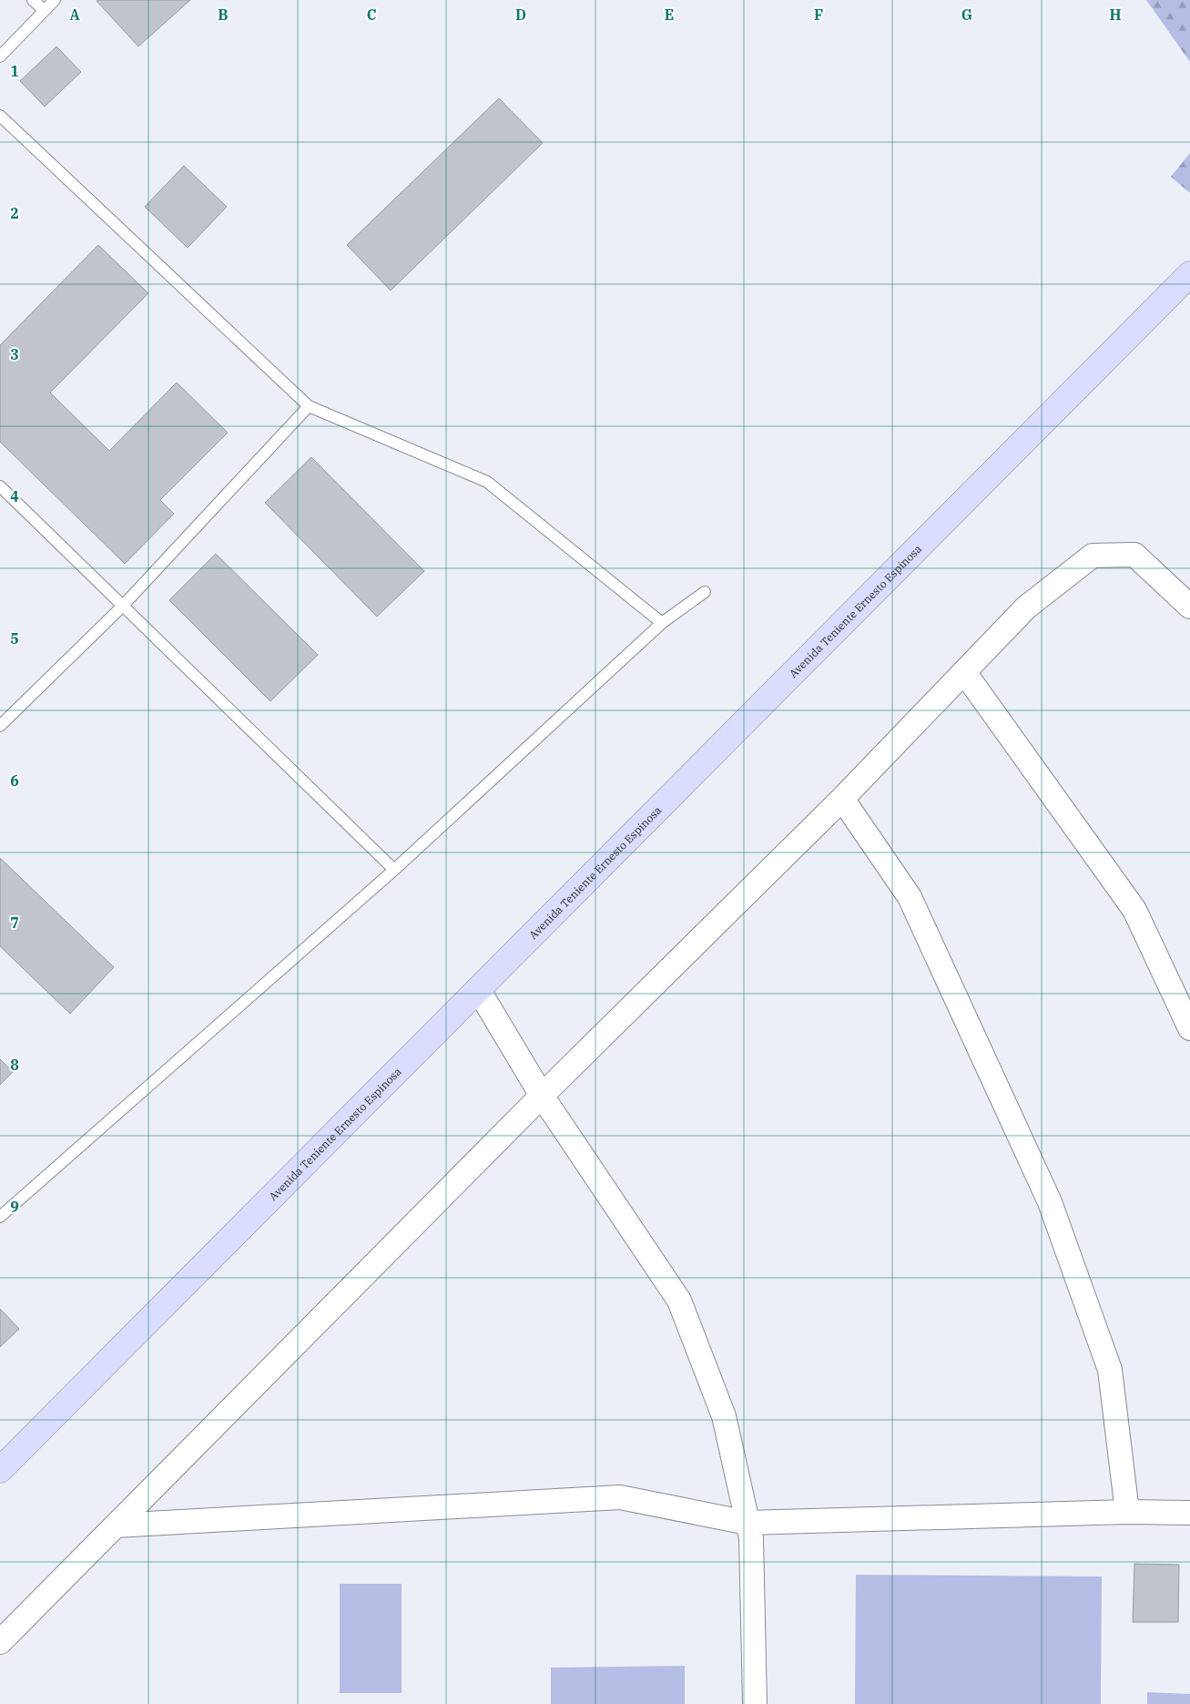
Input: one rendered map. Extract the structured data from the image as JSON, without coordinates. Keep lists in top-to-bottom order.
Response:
{
  "streets": {
    "main road": ["Avenida Teniente Ernesto Espinosa"]
  },
  "grid": {
    "columns": [
      "A",
      "B",
      "C",
      "D",
      "E",
      "F",
      "G",
      "H"
    ],
    "rows": [
      "1",
      "2",
      "3",
      "4",
      "5",
      "6",
      "7",
      "8",
      "9"
    ]
  }
}
